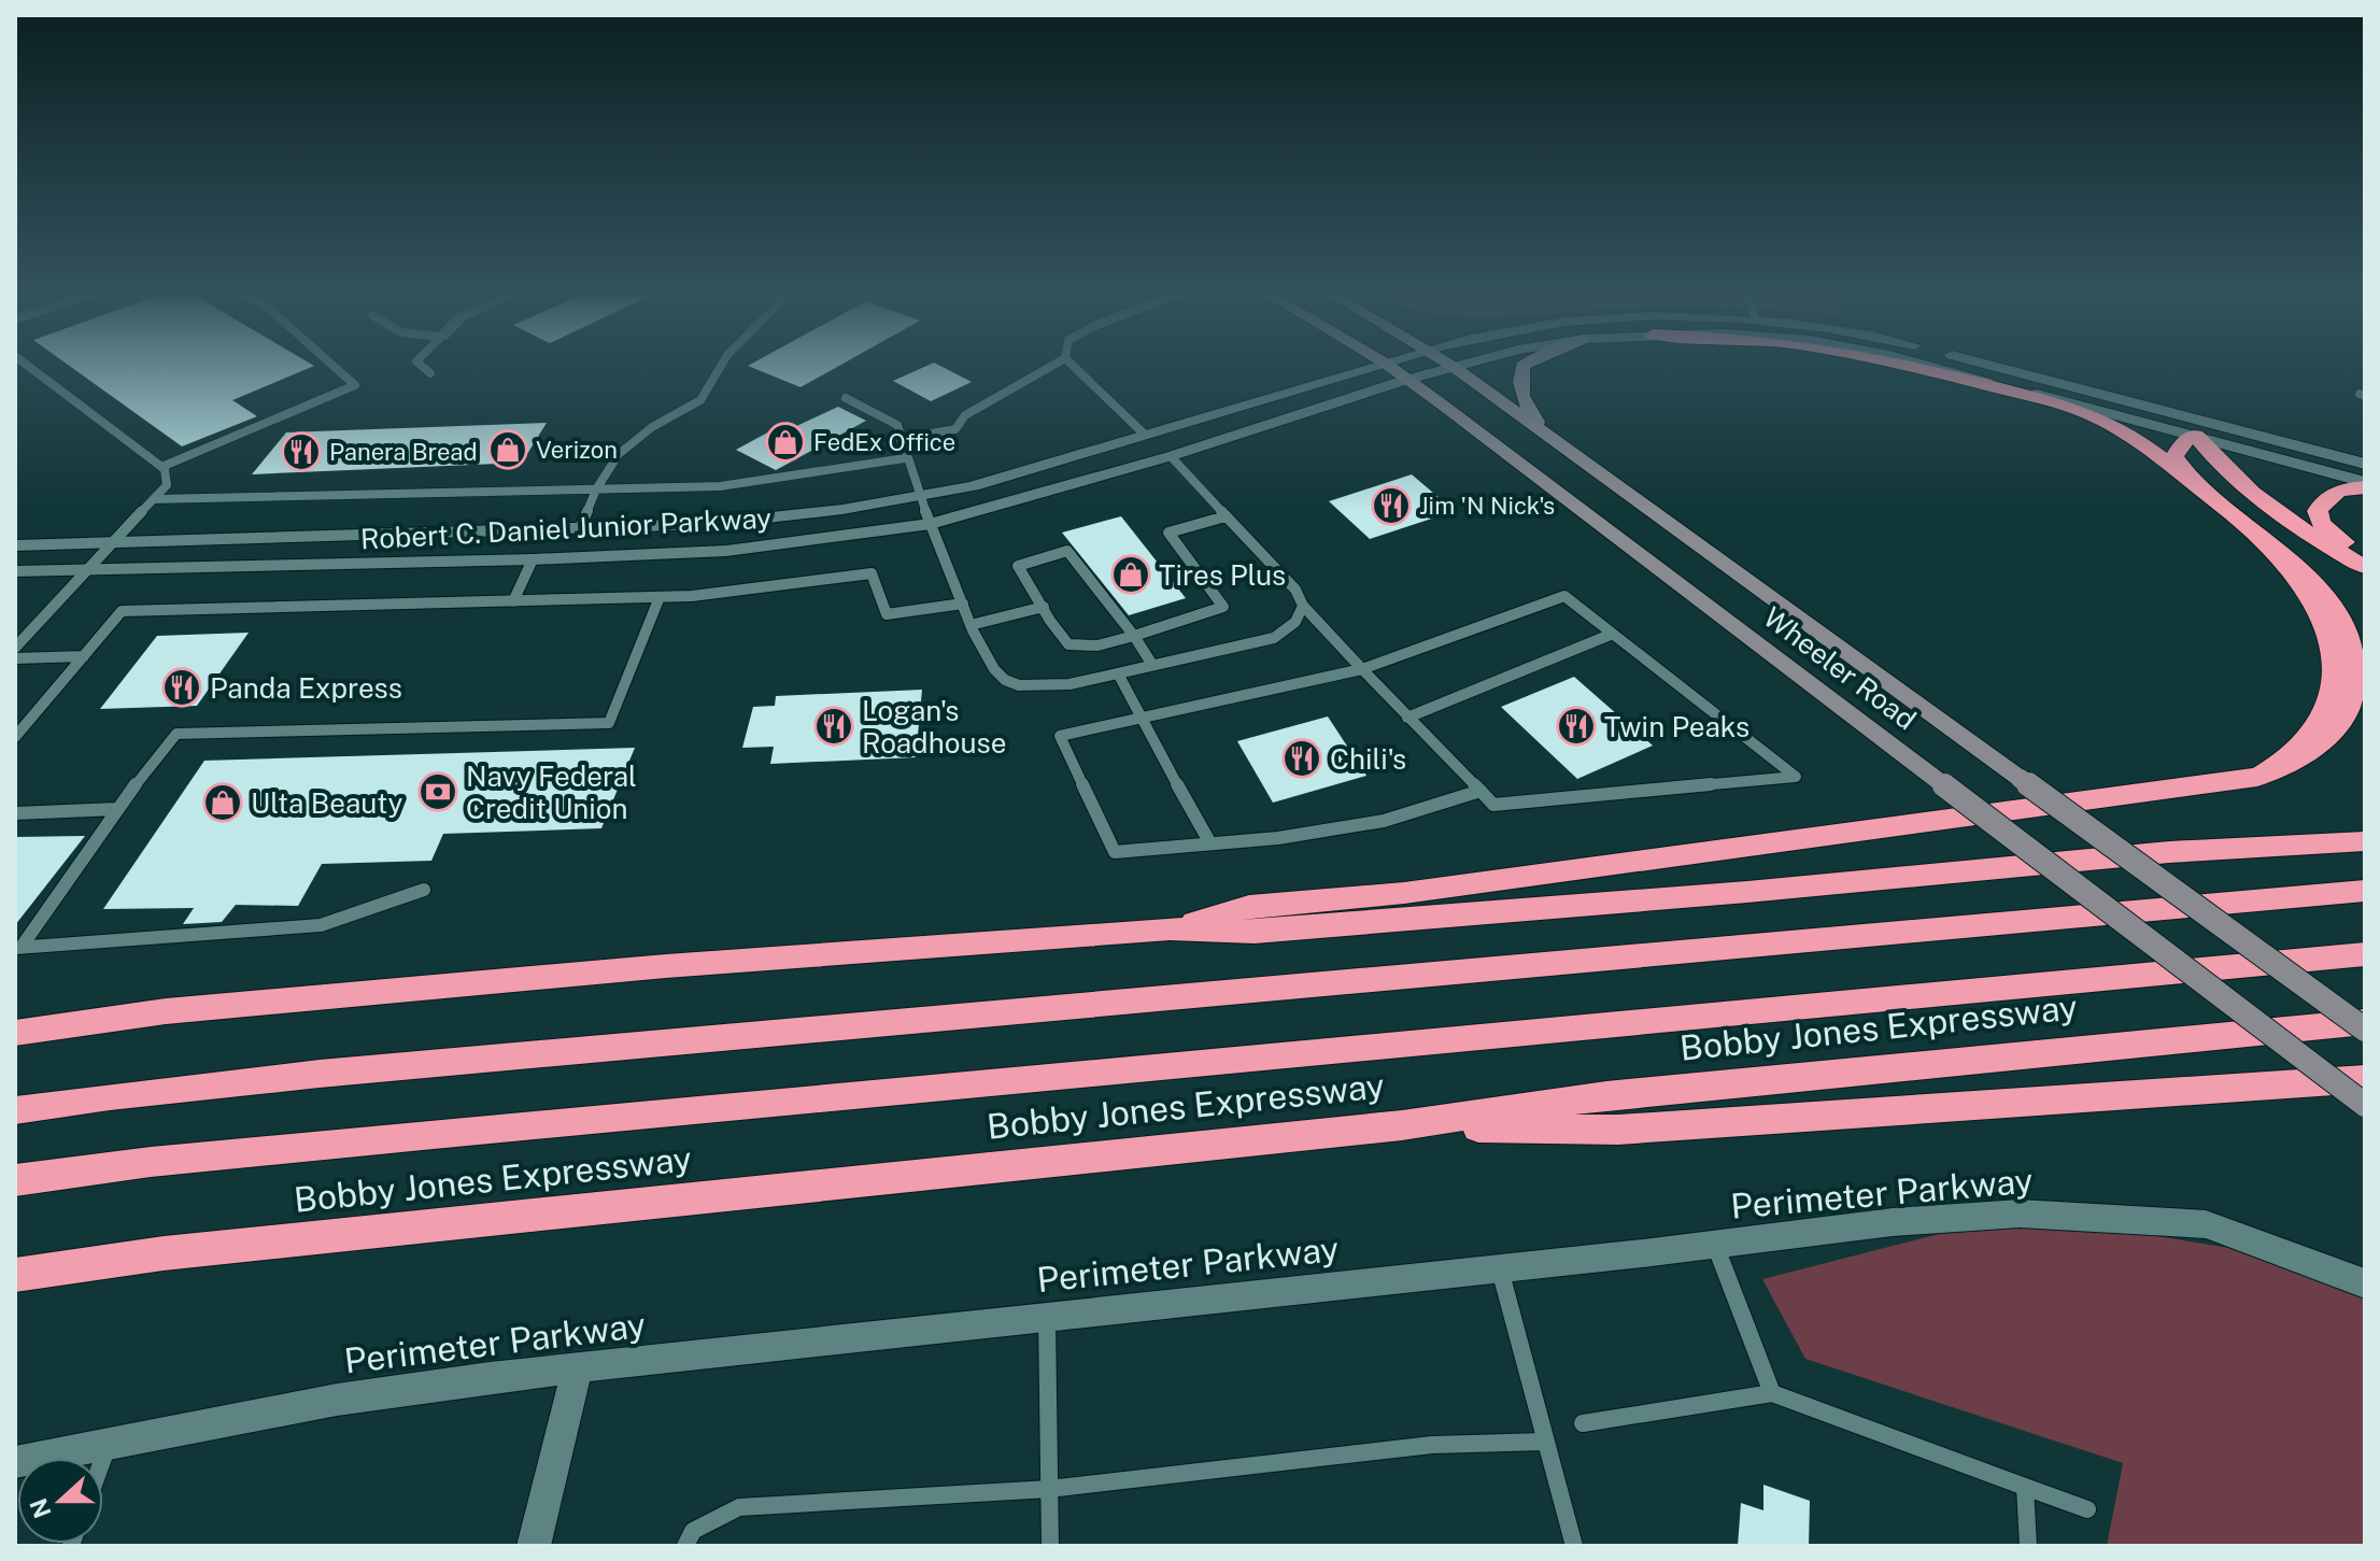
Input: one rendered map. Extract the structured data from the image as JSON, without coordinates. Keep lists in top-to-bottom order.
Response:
{
  "streets": {
    "highway": ["Bobby Jones Expressway"],
    "main road": ["Wheeler Road"],
    "street": ["Robert C. Daniel Junior Parkway", "Perimeter Parkway"]
  },
  "crossings": [
    ["Robert C. Daniel Junior Parkway", "Wheeler Road"]
  ],
  "places": {
    "shop": [
      "FedEx Office",
      "Verizon",
      "Tires Plus",
      "Ulta Beauty"
    ],
    "restaurant": [
      "Panera Bread",
      "Jim 'N Nick's",
      "Panda Express",
      "Logan's Roadhouse",
      "Twin Peaks",
      "Chili's"
    ],
    "bank": ["Navy Federal Credit Union"]
  },
  "north": "left"
}
